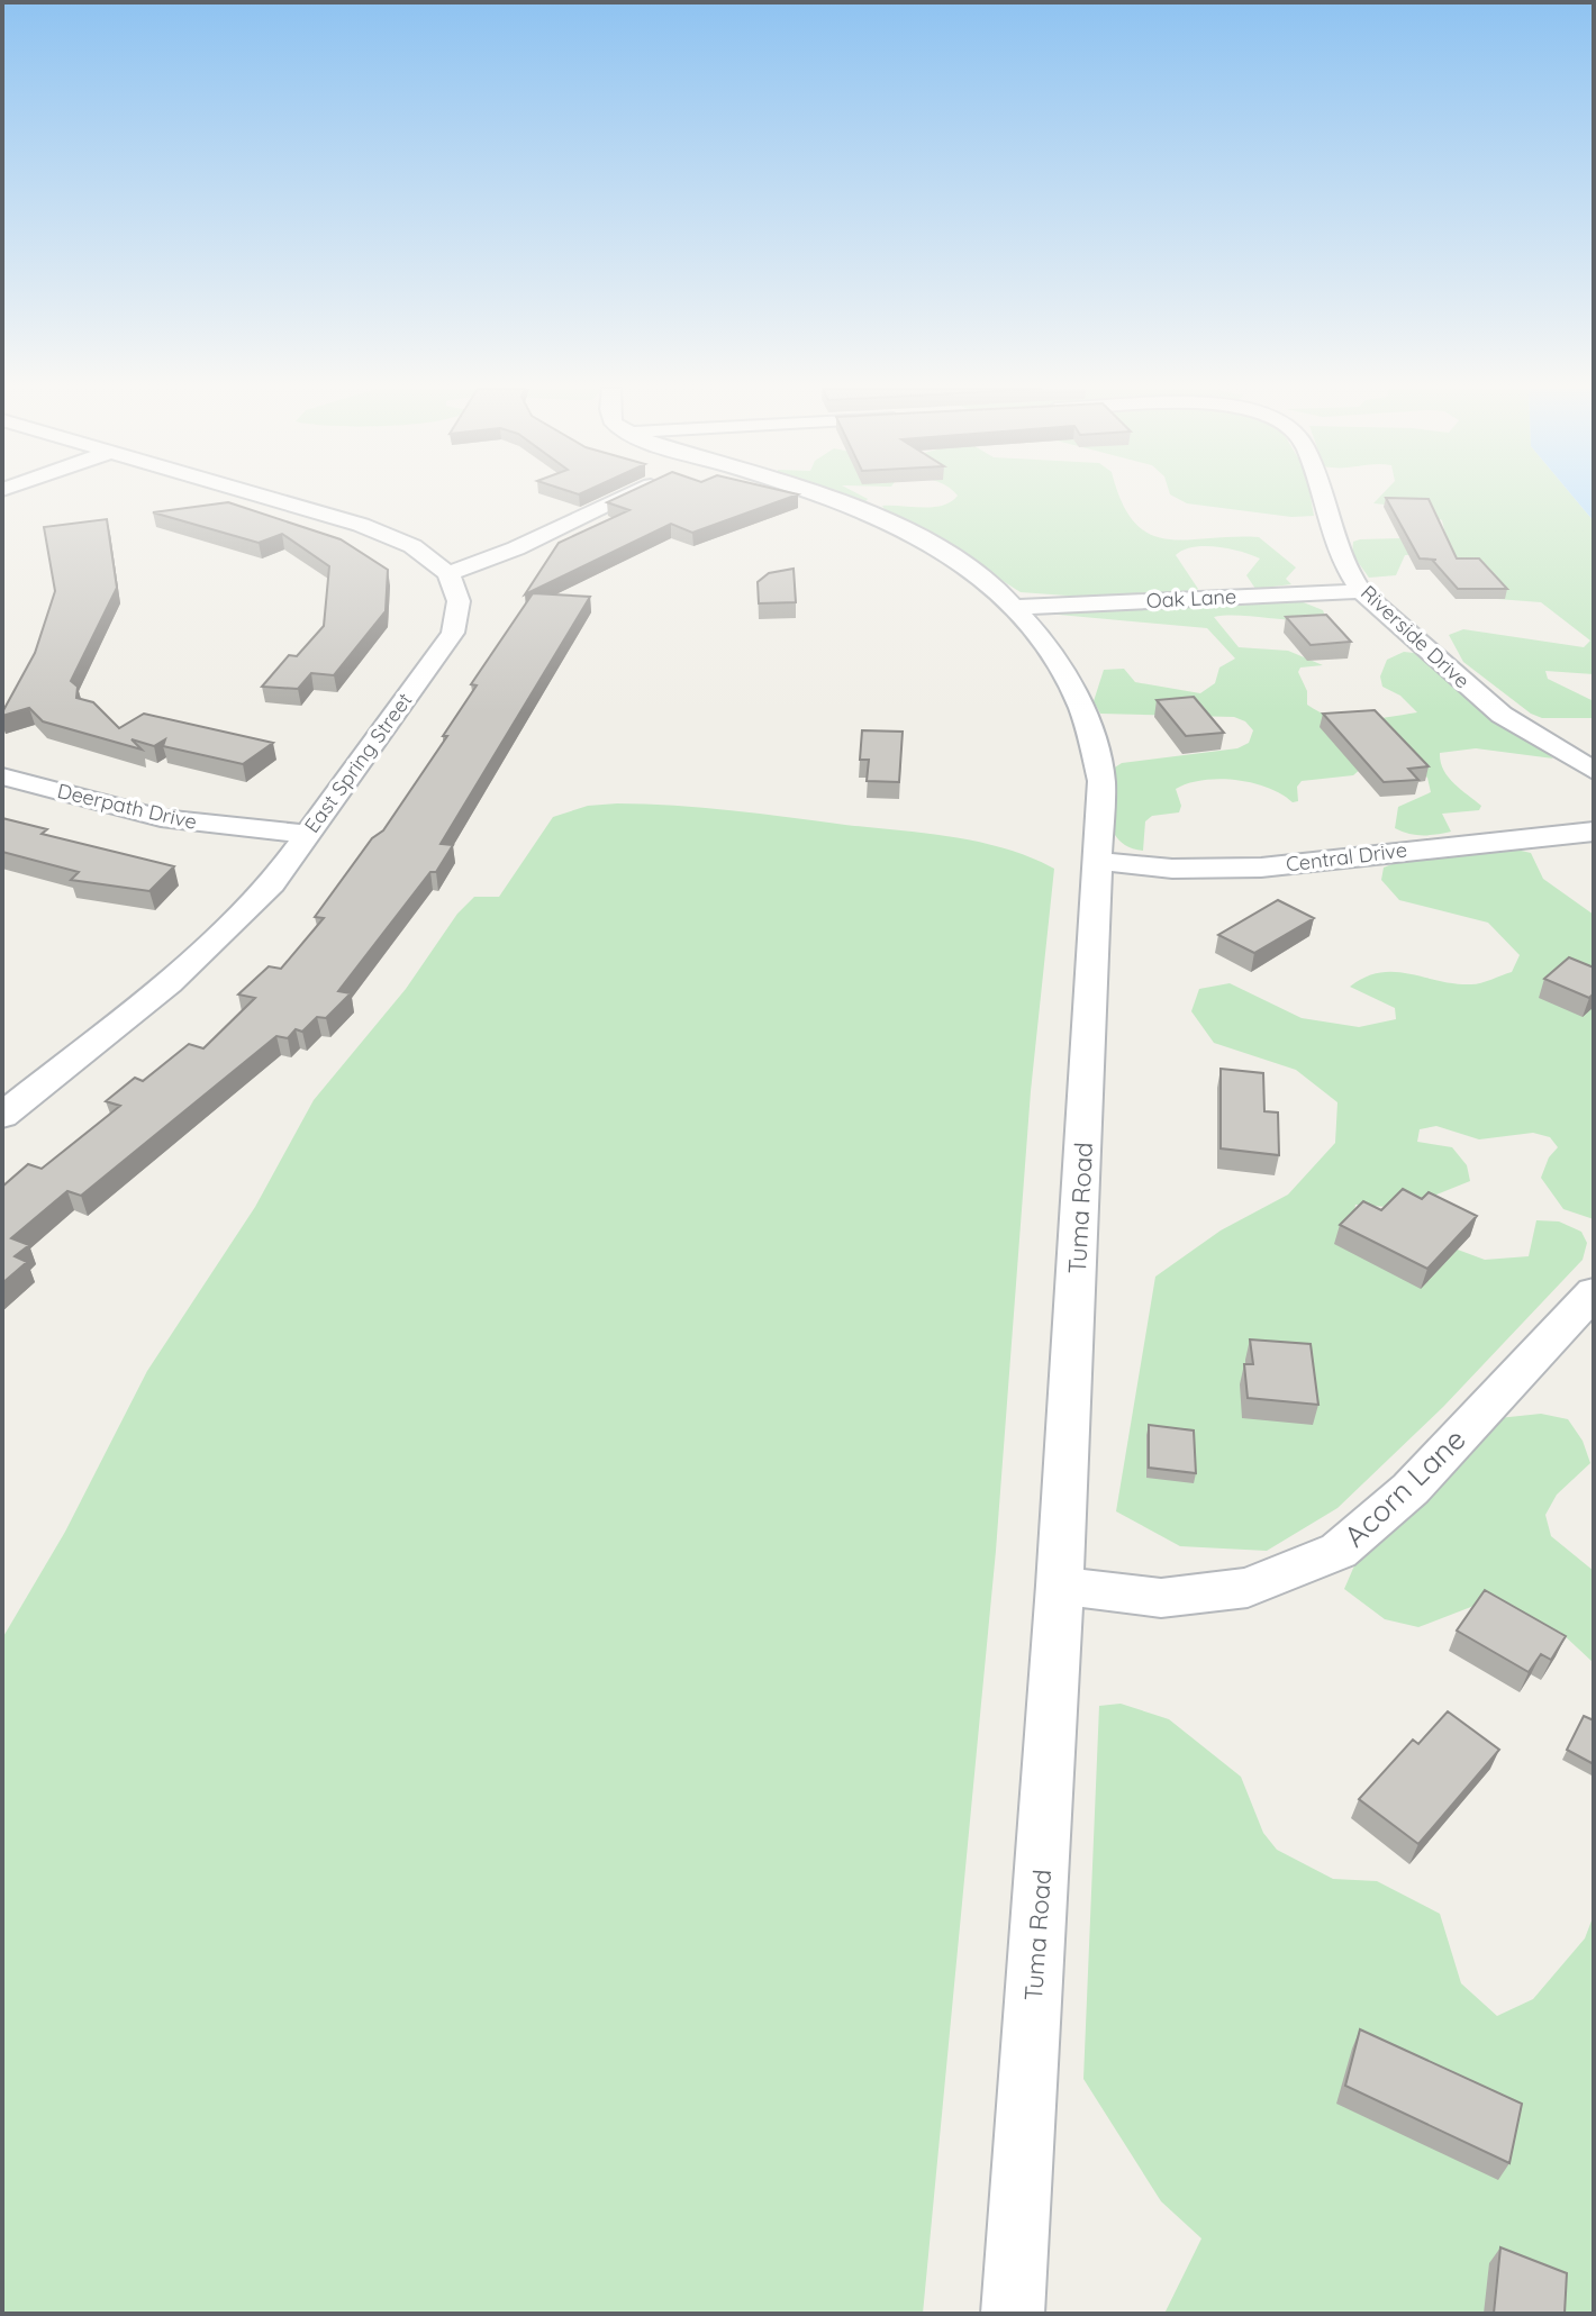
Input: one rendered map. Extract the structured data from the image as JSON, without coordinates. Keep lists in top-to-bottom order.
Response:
{
  "streets": {
    "street": [
      "Oak Lane",
      "Riverside Drive",
      "East Spring Street",
      "Deerpath Drive",
      "Central Drive",
      "Tuma Road",
      "Acorn Lane"
    ]
  },
  "crossings": [
    ["Oak Lane", "Riverside Drive"],
    ["Oak Lane", "Tuma Road"],
    ["East Spring Street", "Deerpath Drive"],
    ["Central Drive", "Tuma Road"],
    ["Tuma Road", "Acorn Lane"]
  ]
}
